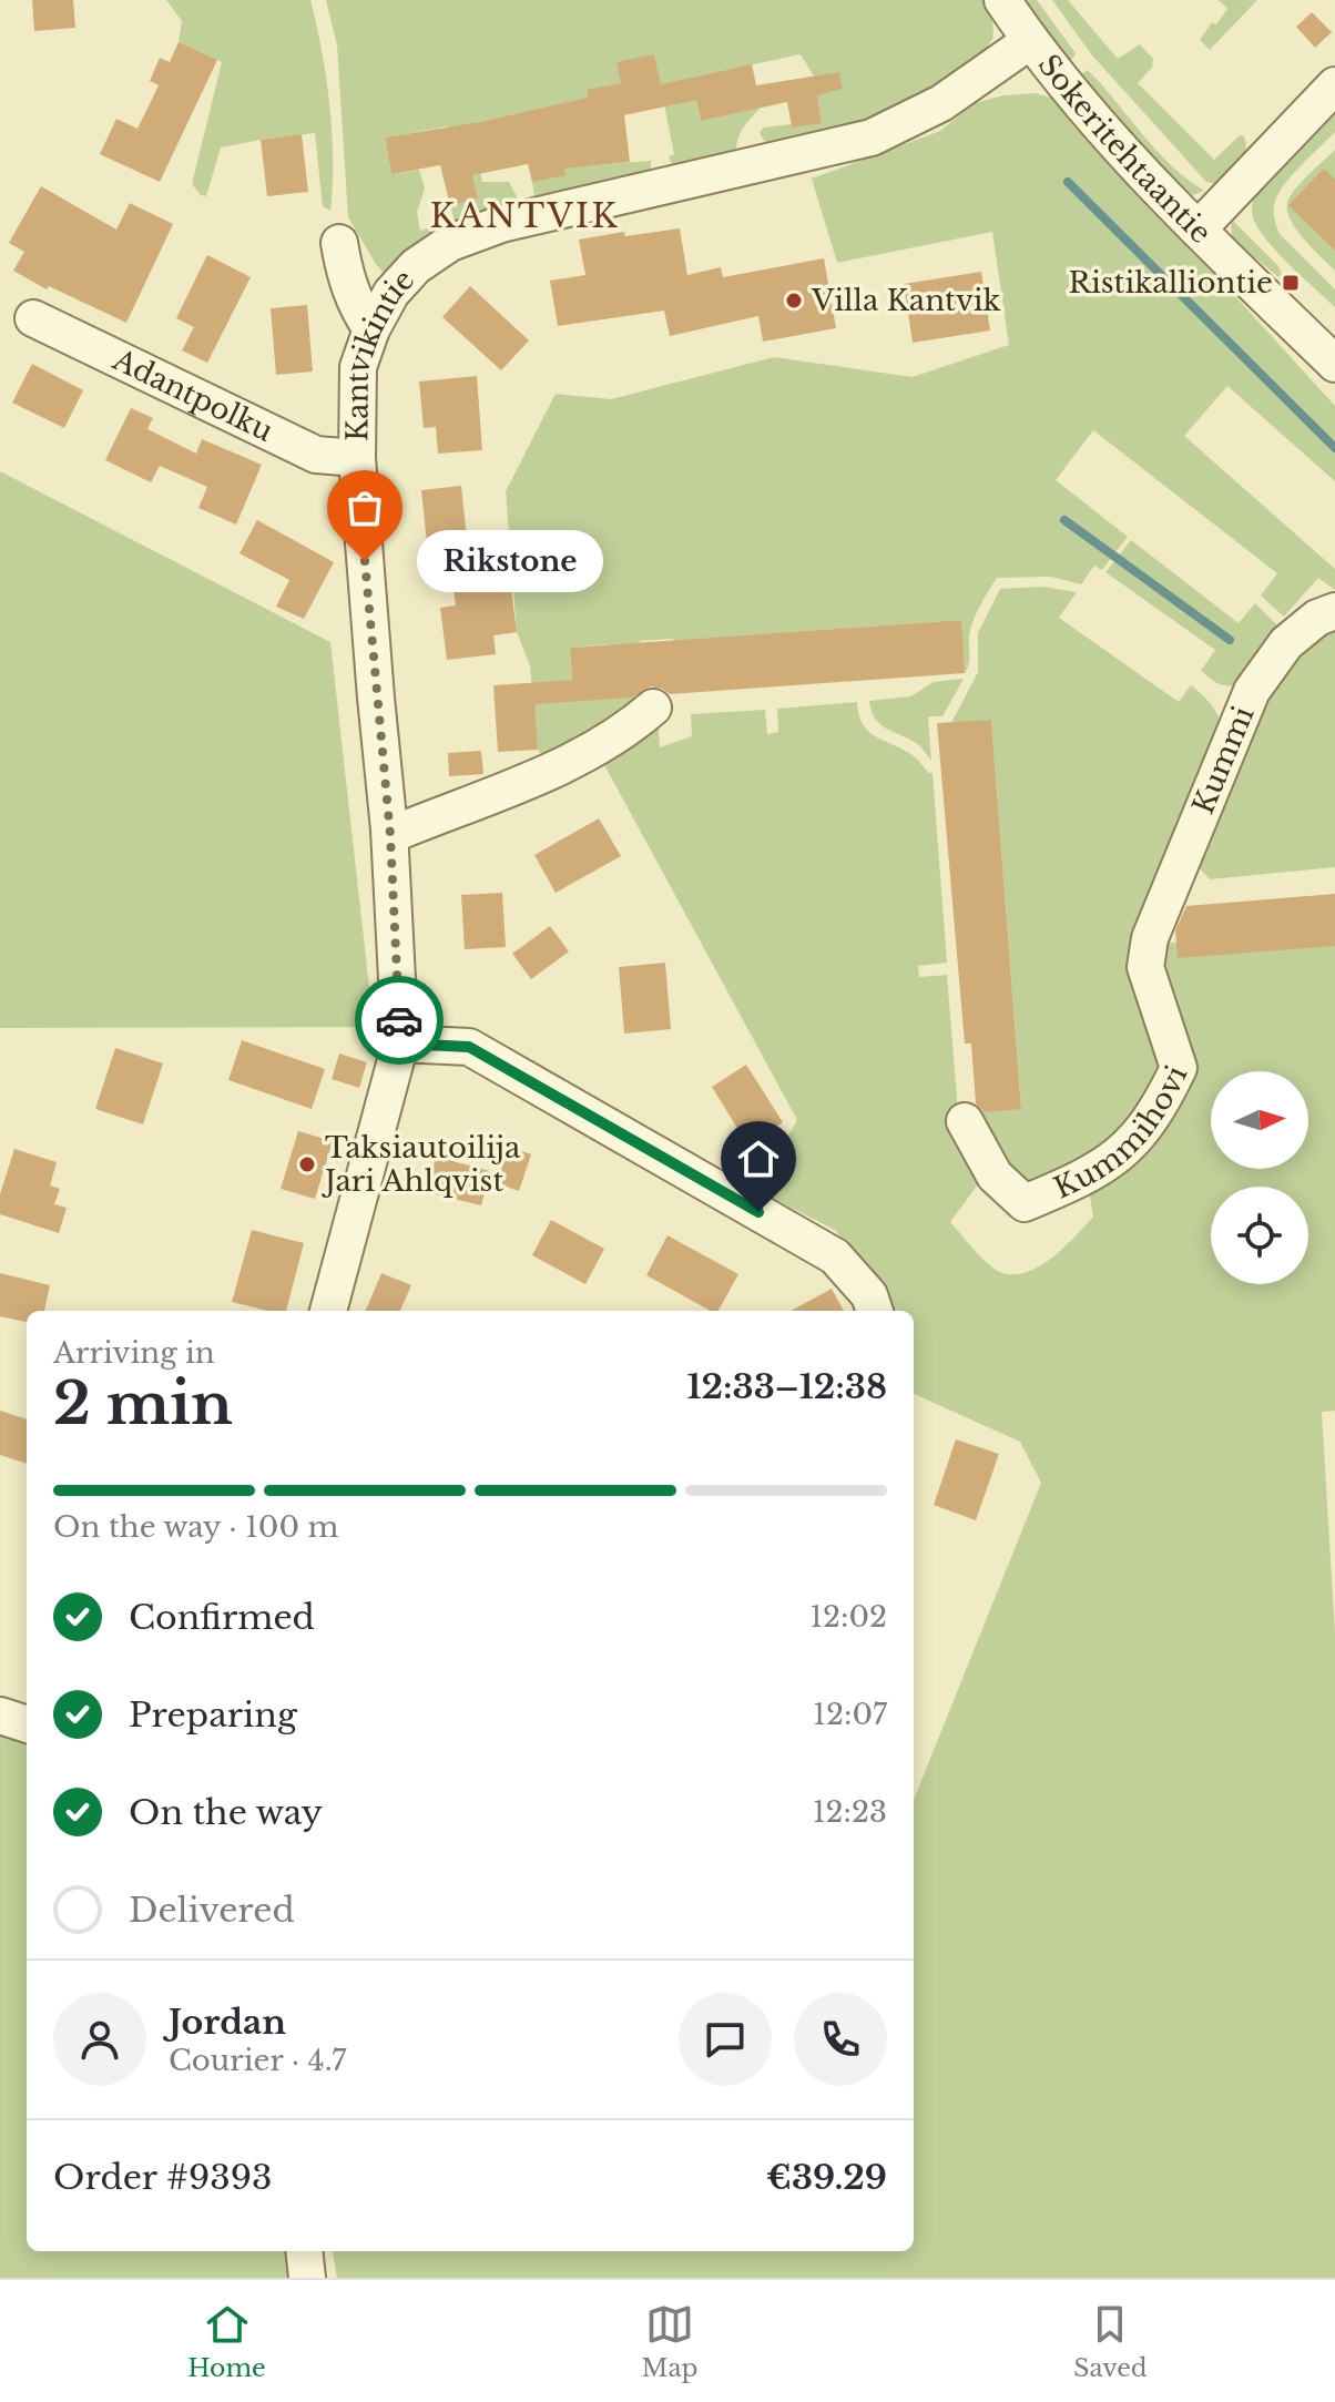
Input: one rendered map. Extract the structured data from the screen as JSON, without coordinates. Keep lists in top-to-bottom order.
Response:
{
  "streets": {
    "street": [
      "Sokeritehtaantie",
      "Kantvikintie",
      "Adantpolku",
      "Kummi",
      "Kummihovi"
    ]
  },
  "crossings": [
    ["Sokeritehtaantie", "Kantvikintie"],
    ["Kantvikintie", "Adantpolku"],
    ["Kummi", "Kummihovi"]
  ],
  "districts": ["KANTVIK"],
  "places": {
    "transit": ["Ristikalliontie"],
    "other": ["Villa Kantvik", "Rikstone", "Taksiautoilija Jari Ahlqvist"]
  },
  "north": "right",
  "page": {
    "bubble": "Rikstone",
    "heading": ["2 min", "Arriving in", "12:33–12:38"],
    "panel": [
      "Jordan",
      "Courier · 4.7",
      "Order #9393",
      "€39.29"
    ],
    "bar": "On the way · 100 m",
    "list": [
      ["Confirmed", "12:02"],
      ["Preparing", "12:07"],
      ["On the way", "12:23"],
      "Delivered"
    ],
    "tabs": ["Home", "Map", "Saved"]
  }
}
